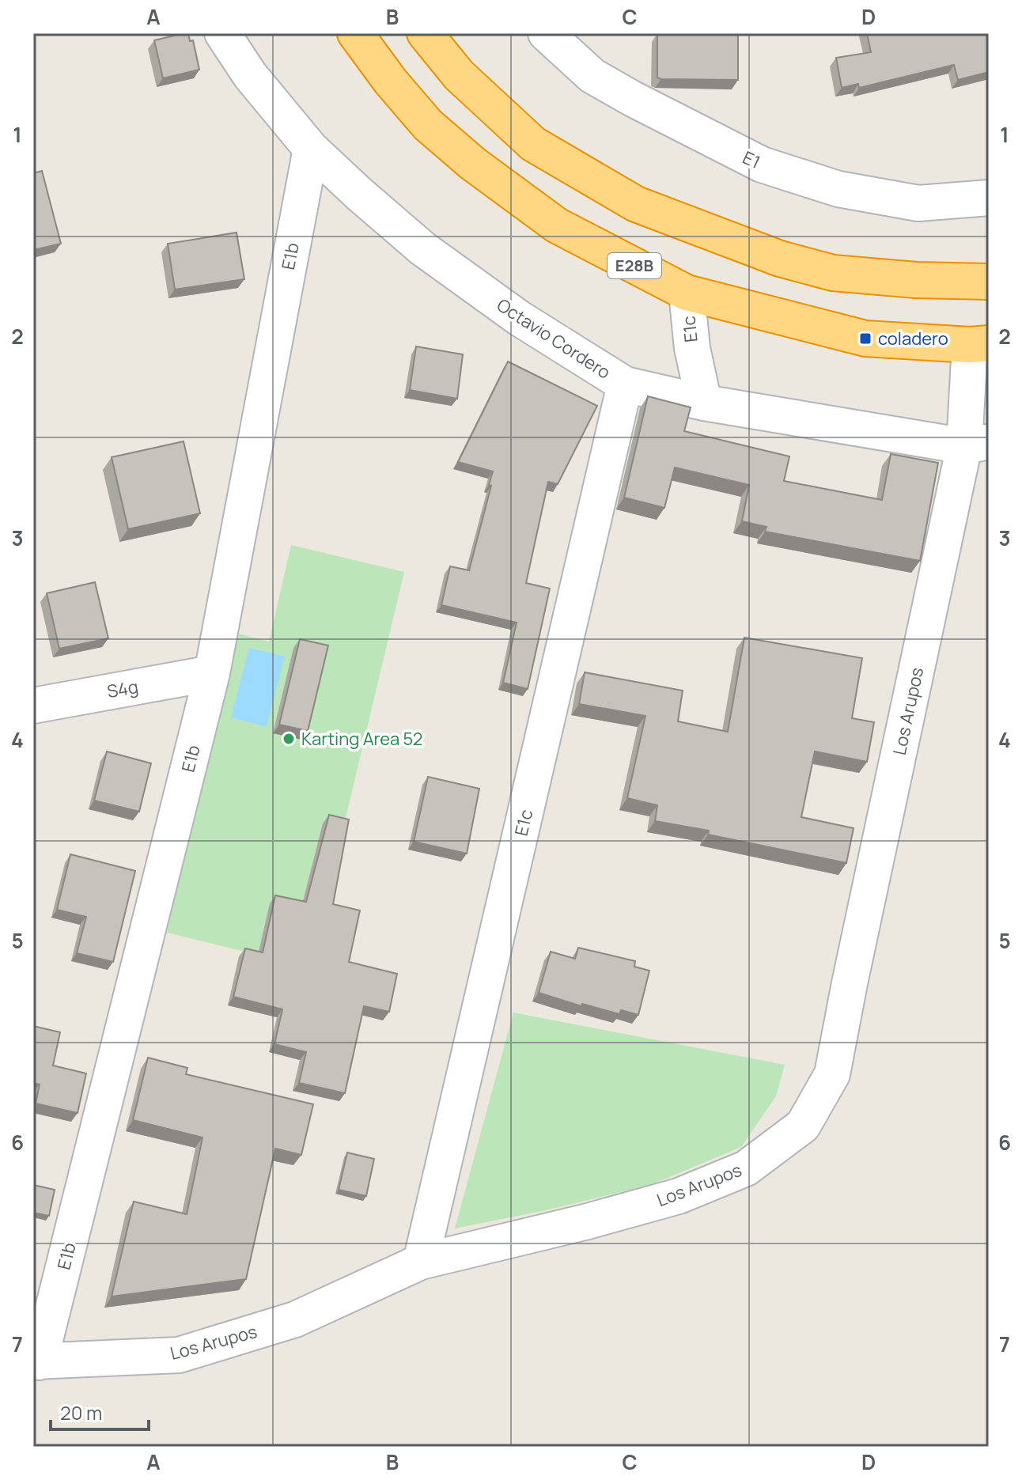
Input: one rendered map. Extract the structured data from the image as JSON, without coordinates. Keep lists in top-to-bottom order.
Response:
{
  "streets": {
    "highway": ["E28B"],
    "street": [
      "E1",
      "E1b",
      "E1c",
      "Octavio Cordero",
      "S4g",
      "Los Arupos"
    ]
  },
  "crossings": [
    ["E1b", "Octavio Cordero"],
    ["E1b", "S4g"],
    ["E1b", "Los Arupos"],
    ["E28B", "E1c"],
    ["E28B", "Los Arupos"],
    ["E1c", "Octavio Cordero"],
    ["E1c", "Los Arupos"],
    ["Octavio Cordero", "Los Arupos"]
  ],
  "places": {
    "transit": ["coladero"],
    "other": ["Karting Area 52"]
  },
  "scale_bar": "20 m",
  "grid": {
    "columns": [
      "A",
      "B",
      "C",
      "D"
    ],
    "rows": [
      "1",
      "2",
      "3",
      "4",
      "5",
      "6",
      "7"
    ]
  }
}
